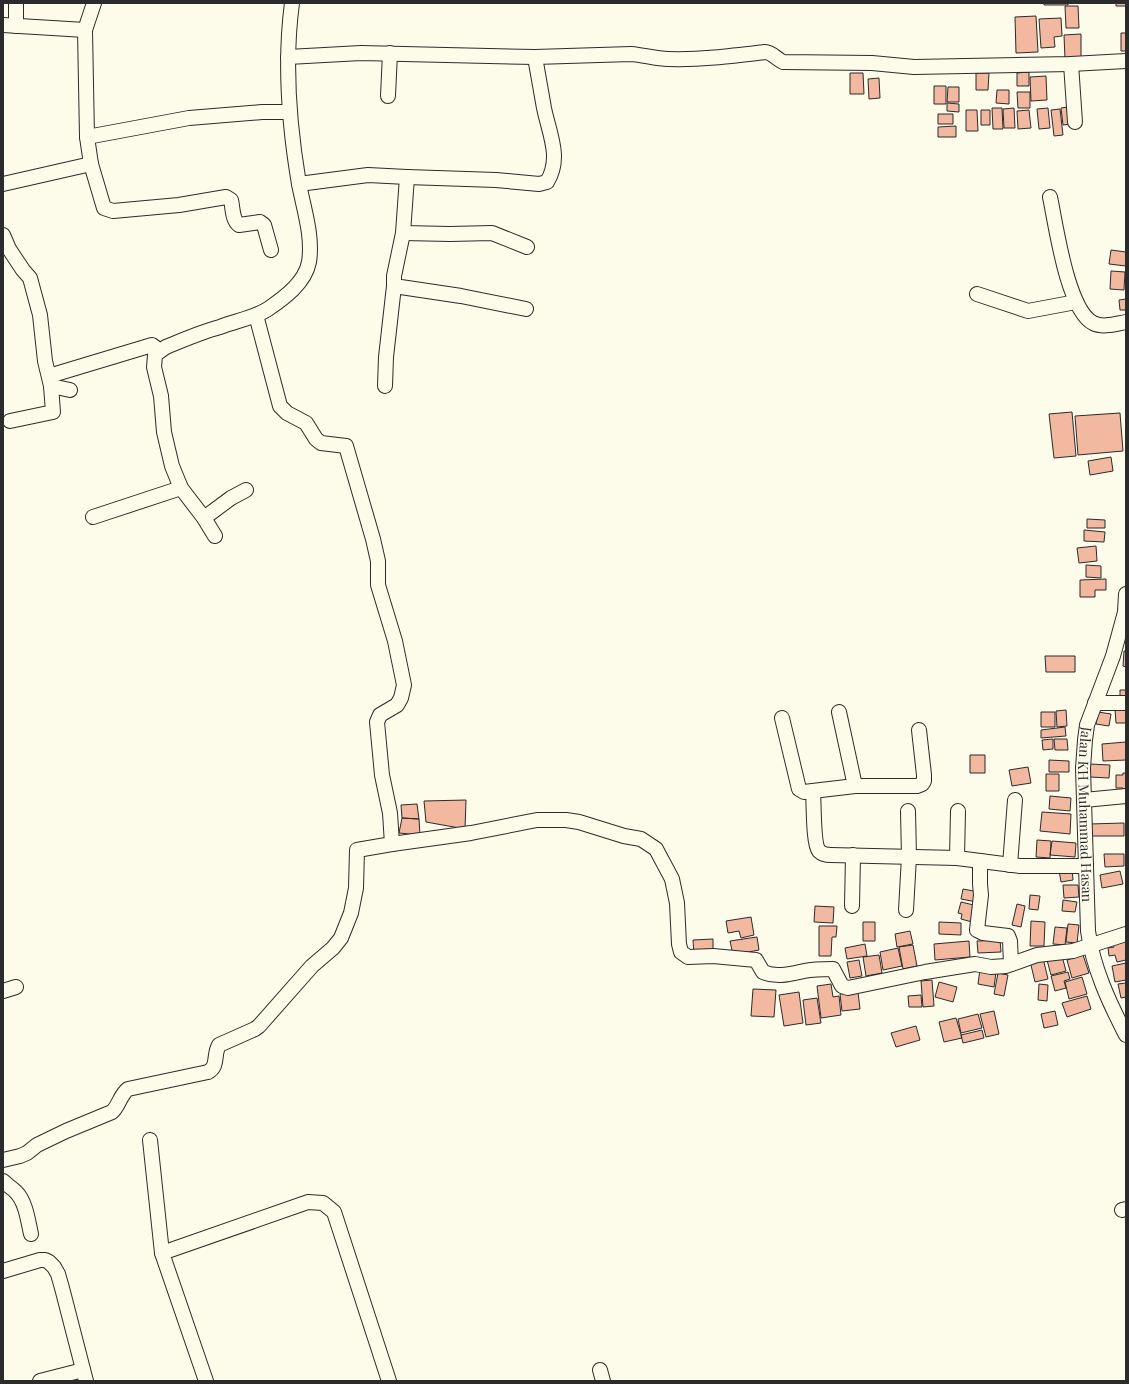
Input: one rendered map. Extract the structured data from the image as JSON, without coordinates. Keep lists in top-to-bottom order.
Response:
{
  "streets": {
    "street": ["Jalan KH Muhammad Hasan"]
  }
}
